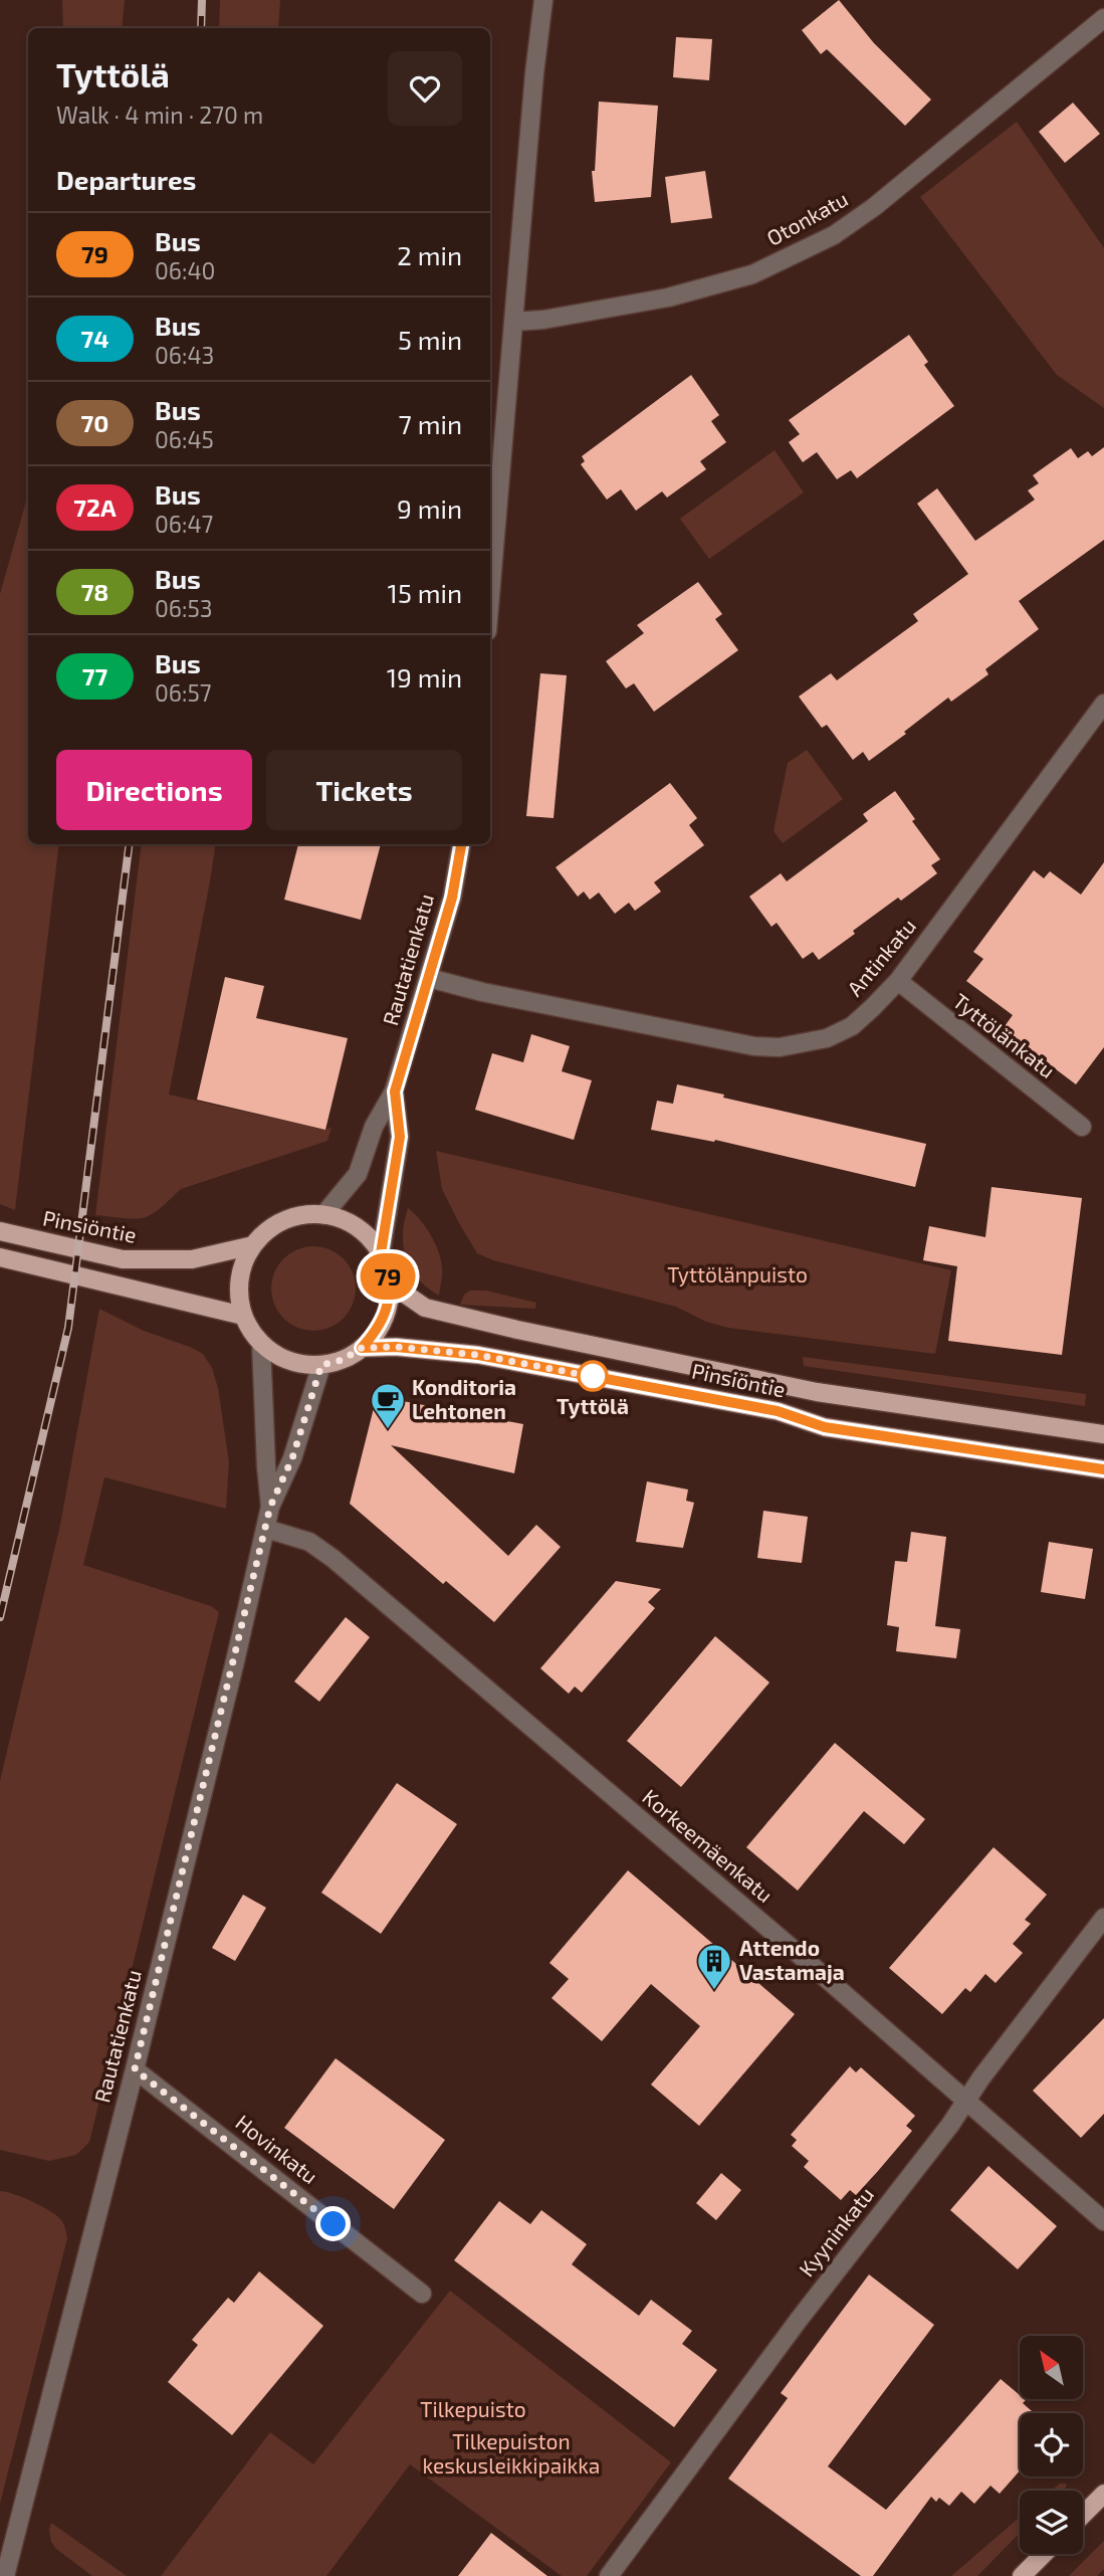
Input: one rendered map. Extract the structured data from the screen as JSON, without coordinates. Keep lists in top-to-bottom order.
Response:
{
  "streets": {
    "main road": ["Pinsiöntie"],
    "street": [
      "Otonkatu",
      "Antinkatu",
      "Rautatienkatu",
      "Tyttölänkatu",
      "Korkeemäenkatu",
      "Hovinkatu",
      "Kyyninkatu"
    ]
  },
  "crossings": [
    ["Antinkatu", "Rautatienkatu"],
    ["Antinkatu", "Tyttölänkatu"],
    ["Rautatienkatu", "Pinsiöntie"],
    ["Rautatienkatu", "Korkeemäenkatu"],
    ["Rautatienkatu", "Hovinkatu"],
    ["Korkeemäenkatu", "Kyyninkatu"]
  ],
  "parks": ["Tyttölänpuisto", "Tilkepuisto", "Tilkepuiston keskusleikkipaikka"],
  "places": {
    "other": ["Tyttölä"],
    "cafe": ["Konditoria Lehtonen"],
    "building": ["Attendo Vastamaja"]
  },
  "lines": ["bus line 79"],
  "north": "top left",
  "page": {
    "on_map": "79",
    "heading": [
      ["Tyttölä", "Walk · 4 min · 270 m"],
      "Departures"
    ],
    "list": [
      {
        "mark": "79",
        "name": "Bus",
        "note": "06:40",
        "value": "2 min"
      },
      {
        "mark": "74",
        "name": "Bus",
        "note": "06:43",
        "value": "5 min"
      },
      {
        "mark": "70",
        "name": "Bus",
        "note": "06:45",
        "value": "7 min"
      },
      {
        "mark": "72A",
        "name": "Bus",
        "note": "06:47",
        "value": "9 min"
      },
      {
        "mark": "78",
        "name": "Bus",
        "note": "06:53",
        "value": "15 min"
      },
      {
        "mark": "77",
        "name": "Bus",
        "note": "06:57",
        "value": "19 min"
      }
    ],
    "buttons": ["Directions", "Tickets"]
  }
}
